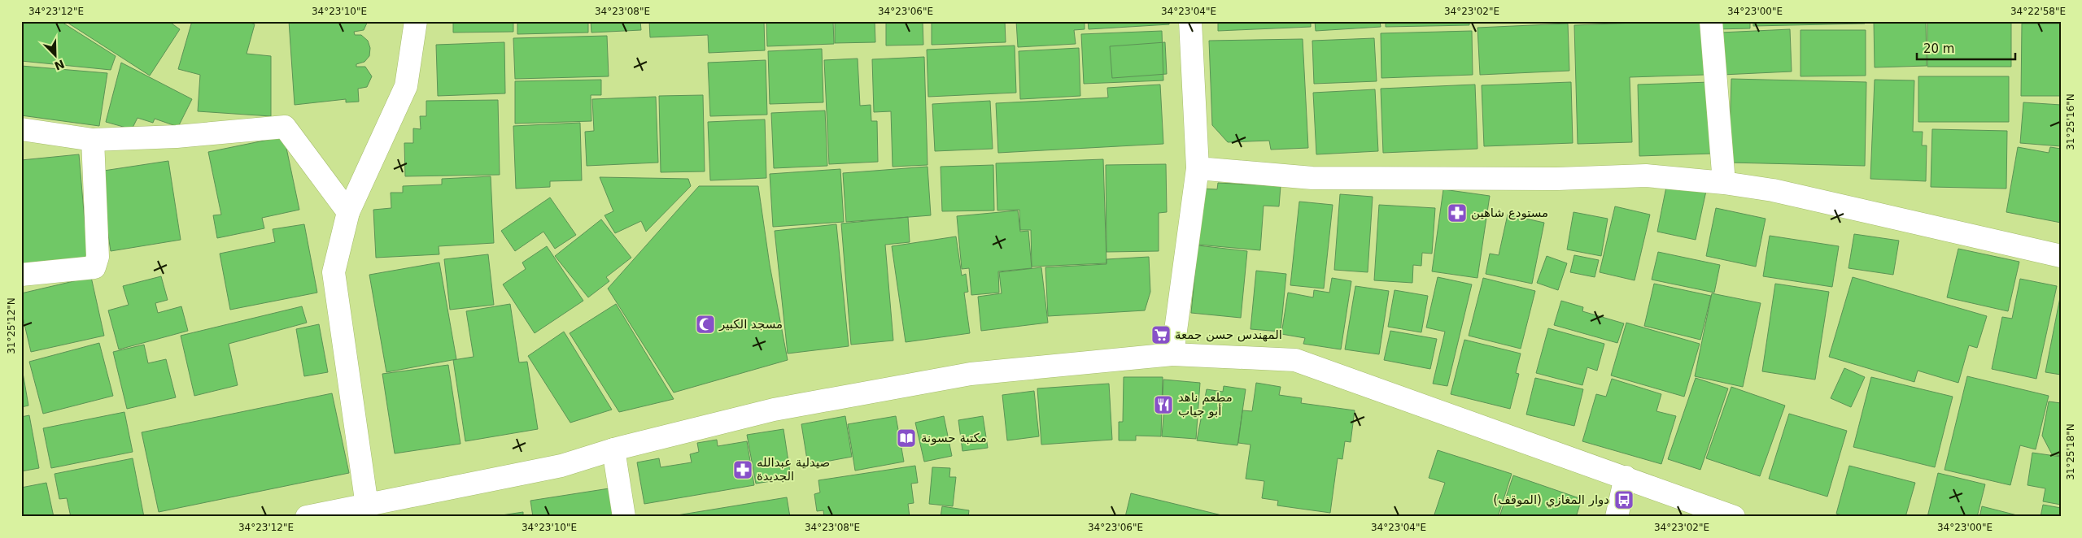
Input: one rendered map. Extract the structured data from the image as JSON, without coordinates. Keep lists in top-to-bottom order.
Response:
{
  "places": {
    "pharmacy": ["مستودع شاهين", "صيدلية عبدالله الجديدة"],
    "mosque": ["مسجد الكبير"],
    "supermarket": ["المهندس حسن جمعة"],
    "restaurant": ["مطعم ناهد أبو جياب"],
    "library": ["مكتبة حسونة"],
    "bus stop": ["دوار المغازي (الموقف)"]
  },
  "scale_bar": "20 m",
  "north": "bottom right",
  "coordinates": [
    "34°23'12\"E",
    "34°23'10\"E",
    "34°23'08\"E",
    "34°23'06\"E",
    "34°23'04\"E",
    "34°23'02\"E",
    "34°23'00\"E",
    "34°22'58\"E",
    "31°25'16\"N",
    "31°25'12\"N",
    "31°25'18\"N"
  ]
}
